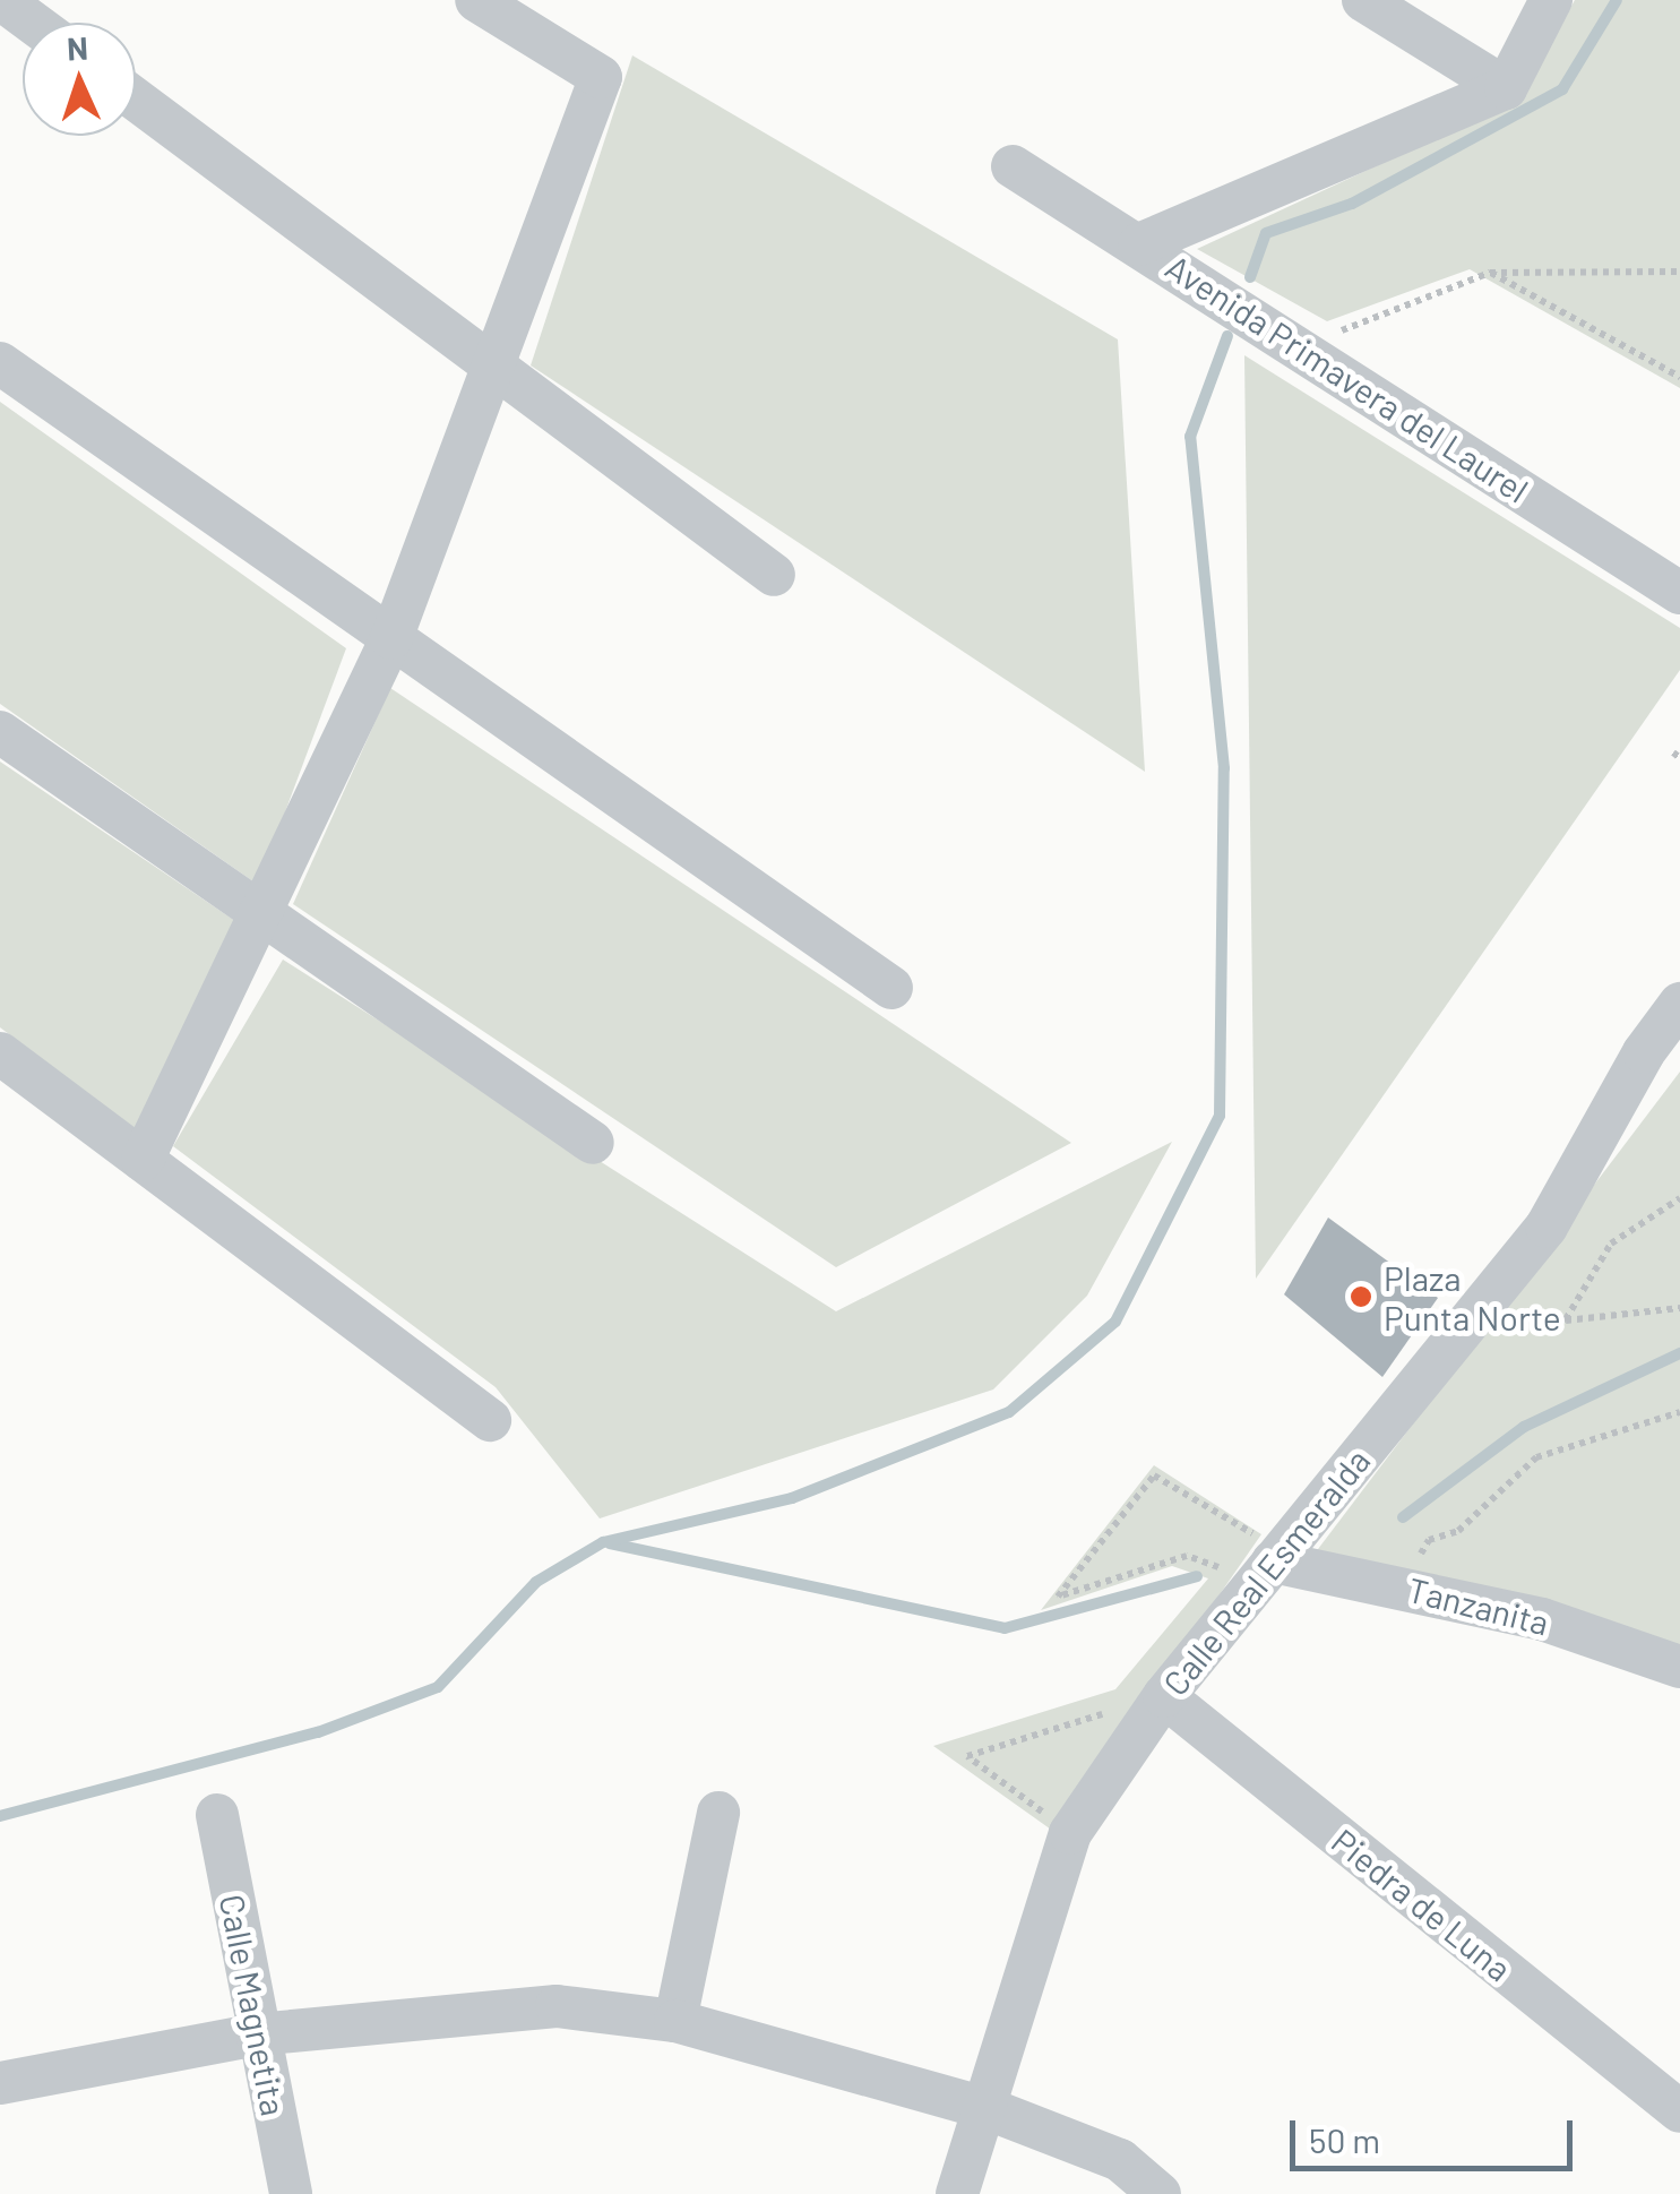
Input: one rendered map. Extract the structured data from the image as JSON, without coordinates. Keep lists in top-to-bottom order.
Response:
{
  "streets": {
    "street": [
      "Avenida Primavera del Laurel",
      "Calle Real Esmeralda",
      "Tanzanita",
      "Piedra de Luna",
      "Calle Magnetita"
    ]
  },
  "crossings": [
    ["Calle Real Esmeralda", "Tanzanita"],
    ["Calle Real Esmeralda", "Piedra de Luna"]
  ],
  "places": ["Plaza Punta Norte"],
  "scale_bar": "50 m",
  "north": "top"
}
